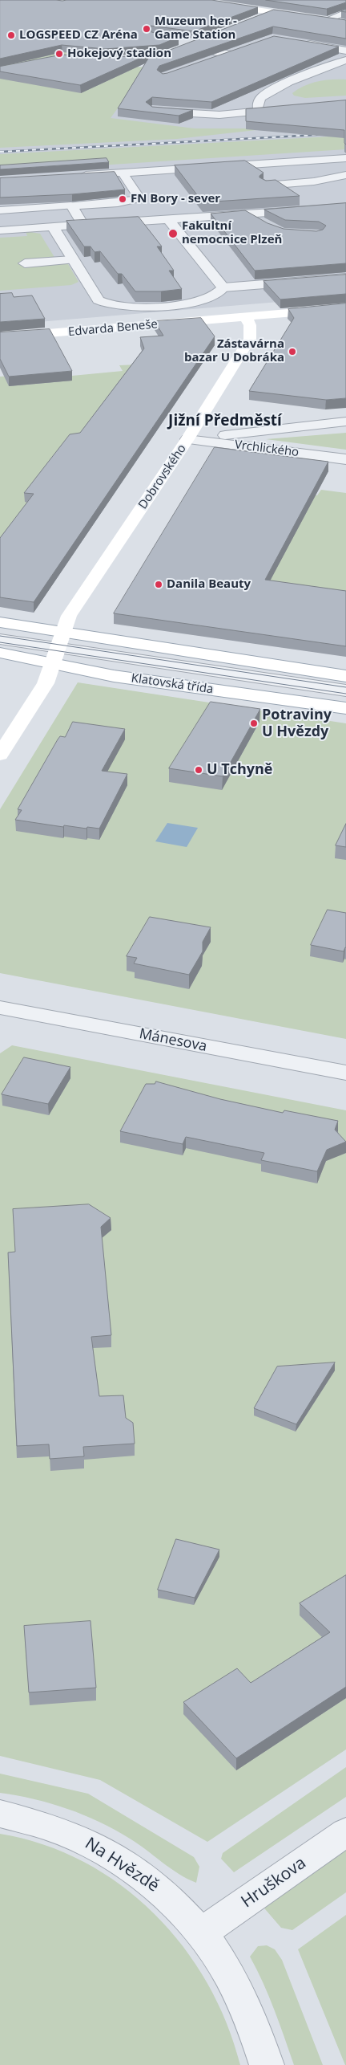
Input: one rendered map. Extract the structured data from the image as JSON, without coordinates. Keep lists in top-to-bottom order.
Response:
{
  "streets": {
    "street": [
      "Edvarda Beneše",
      "Vrchlického",
      "Dobrovského",
      "Klatovská třída",
      "Mánesova",
      "Na Hvězdě",
      "Hruškova"
    ]
  },
  "crossings": [
    ["Edvarda Beneše", "Dobrovského"],
    ["Vrchlického", "Dobrovského"],
    ["Dobrovského", "Klatovská třída"],
    ["Na Hvězdě", "Hruškova"]
  ],
  "districts": ["Jižní Předměstí"],
  "places": [
    "Muzeum her - Game Station",
    "LOGSPEED CZ Aréna",
    "Hokejový stadion",
    "FN Bory - sever",
    "Fakultní nemocnice Plzeň",
    "Zástavárna bazar U Dobráka",
    "Danila Beauty",
    "Potraviny U Hvězdy",
    "U Tchyně"
  ]
}
